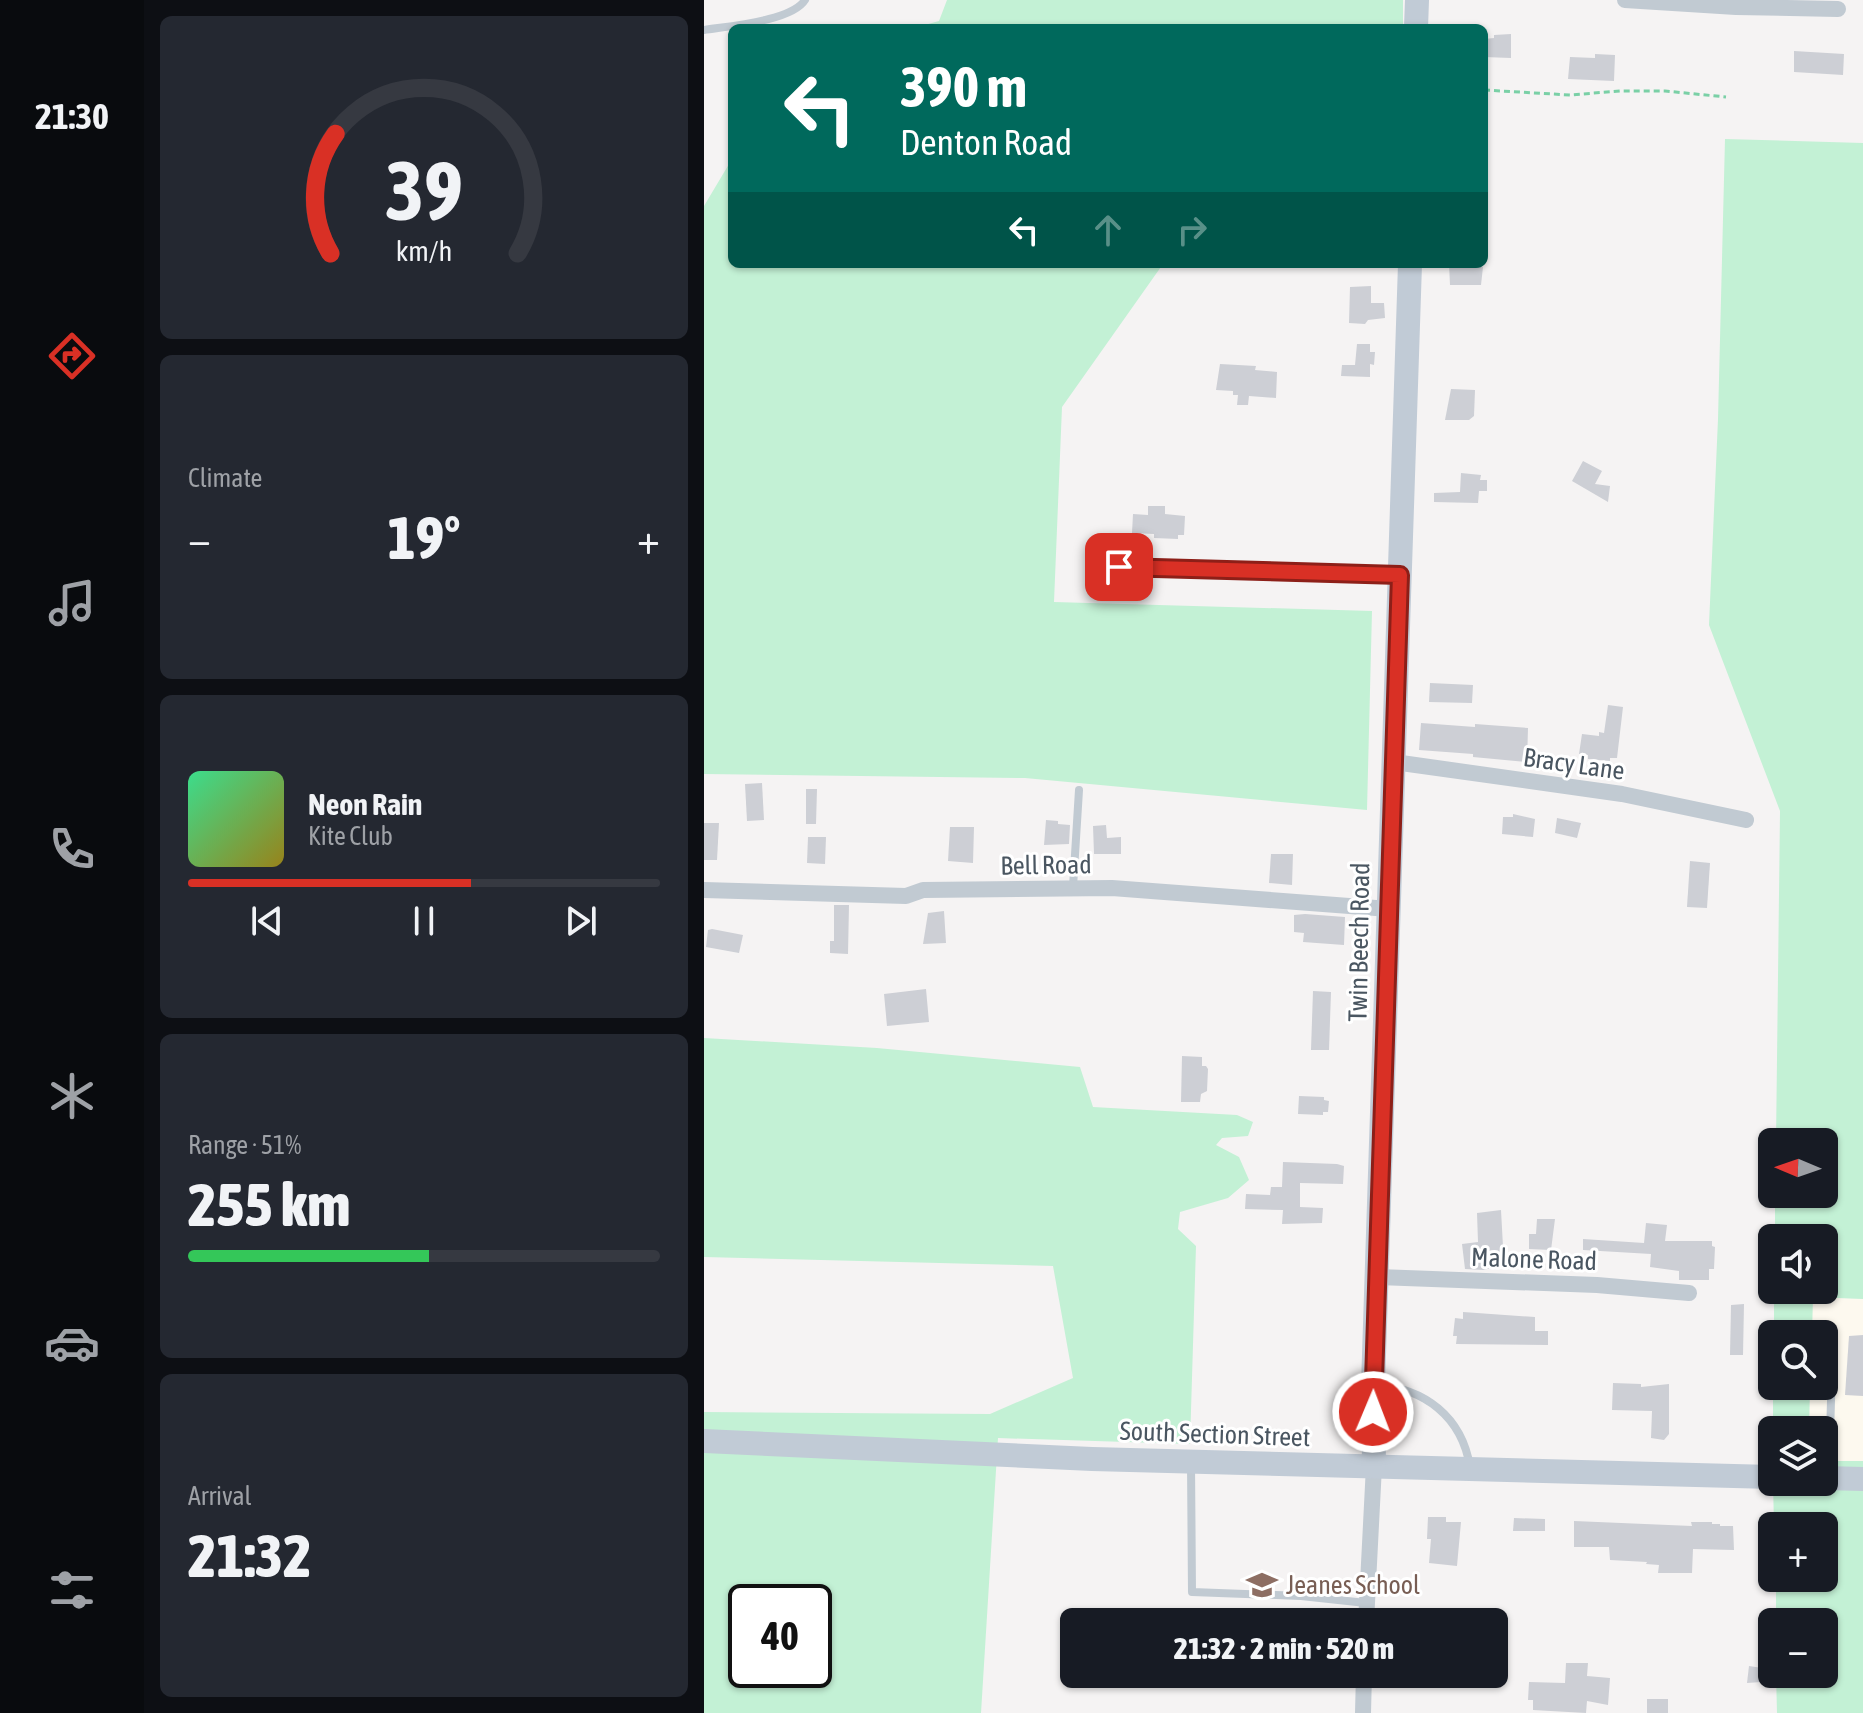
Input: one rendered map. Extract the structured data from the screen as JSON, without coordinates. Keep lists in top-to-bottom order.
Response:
{
  "streets": {
    "street": [
      "Bracy Lane",
      "Bell Road",
      "Twin Beech Road",
      "Malone Road",
      "South Section Street"
    ]
  },
  "crossings": [
    ["Bracy Lane", "Twin Beech Road"],
    ["Bell Road", "Twin Beech Road"],
    ["Twin Beech Road", "Malone Road"],
    ["Twin Beech Road", "South Section Street"]
  ],
  "places": {
    "school or university": ["Jeanes School"]
  },
  "north": "left",
  "page": {
    "tabs": "21:30",
    "turn": ["390 m", "Denton Road"],
    "tile": [
      "Climate",
      ["Range · 51%", "255 km"],
      ["Arrival", "21:32"]
    ],
    "heat": ["−", "19°", "+"],
    "song": ["Neon Rain", "Kite Club"],
    "map_buttons": ["+", "−"],
    "limit": "40",
    "trip": "21:32 · 2 min · 520 m",
    "gauge": ["39", "km/h"]
  }
}
